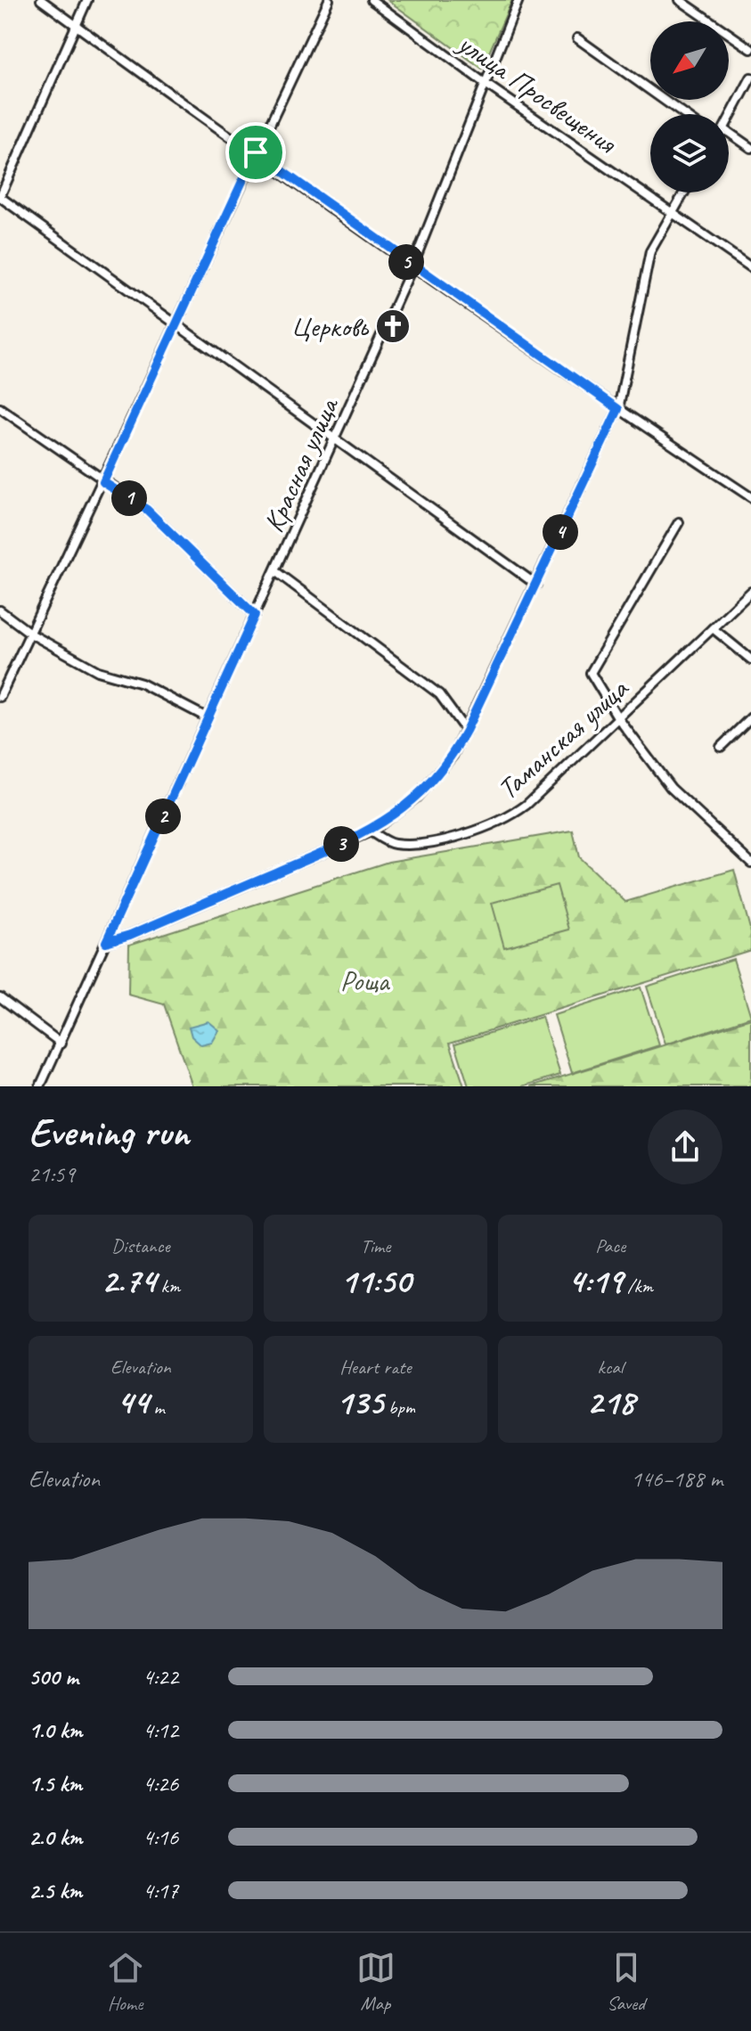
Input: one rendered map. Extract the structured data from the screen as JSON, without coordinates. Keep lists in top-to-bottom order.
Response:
{
  "streets": {
    "street": ["улица Просвещения", "Красная улица", "Таманская улица"]
  },
  "crossings": [
    ["улица Просвещения", "Красная улица"]
  ],
  "parks": ["Роща"],
  "places": {
    "church": ["Церковь"]
  },
  "north": "bottom left",
  "page": {
    "pins": [
      "5",
      "1",
      "4",
      "2",
      "3"
    ],
    "heading": ["Evening run", "21:59"],
    "stats": [
      ["Distance", "2.74 km"],
      ["Time", "11:50"],
      ["Pace", "4:19 /km"],
      ["Elevation", "44 m"],
      ["Heart rate", "135 bpm"],
      ["kcal", "218"]
    ],
    "chart": ["Elevation", "146–188 m"],
    "list": [
      {
        "name": "500 m",
        "note": "4:22"
      },
      {
        "name": "1.0 km",
        "note": "4:12"
      },
      {
        "name": "1.5 km",
        "note": "4:26"
      },
      {
        "name": "2.0 km",
        "note": "4:16"
      },
      {
        "name": "2.5 km",
        "note": "4:17"
      }
    ],
    "tabs": ["Home", "Map", "Saved"]
  }
}
